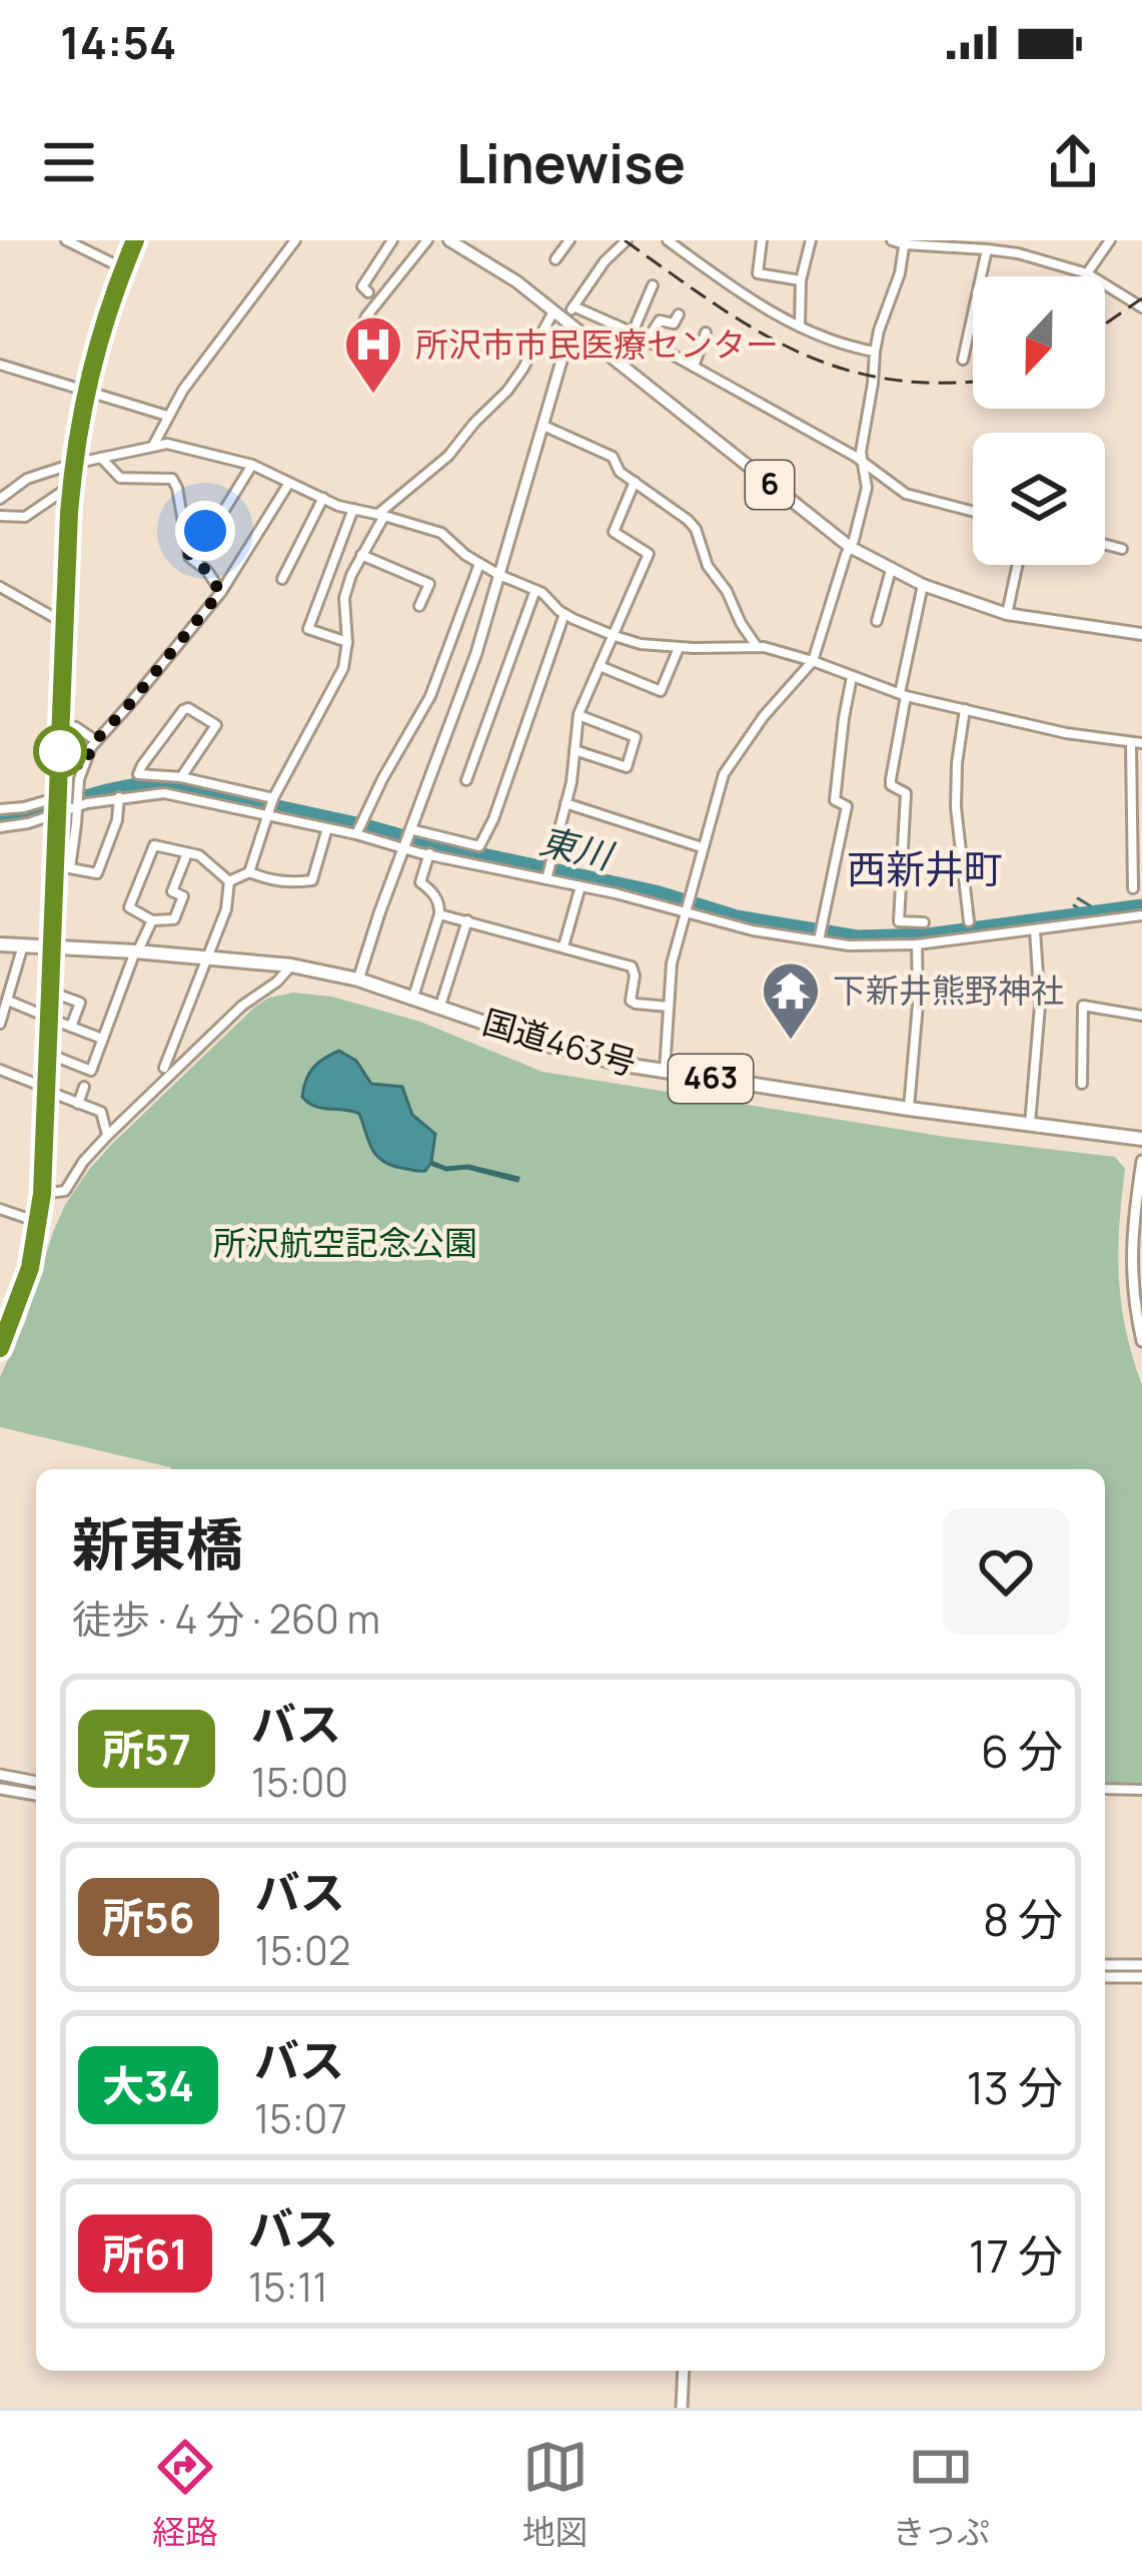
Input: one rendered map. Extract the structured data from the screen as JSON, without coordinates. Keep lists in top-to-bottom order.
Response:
{
  "streets": {
    "highway": ["国道463号", "463"],
    "main road": ["6"]
  },
  "crossings": [
    ["国道463号", "463"]
  ],
  "districts": ["西新井町"],
  "water": ["東川"],
  "parks": ["所沢航空記念公園"],
  "places": {
    "hospital": ["所沢市市民医療センター"],
    "temple": ["下新井熊野神社"]
  },
  "lines": ["bus line 所57"],
  "north": "bottom",
  "page": {
    "status": "14:54",
    "header": "Linewise",
    "heading": ["新東橋", "徒歩 · 4 分 · 260 m"],
    "list": [
      {
        "mark": "所57",
        "name": "バス",
        "note": "15:00",
        "value": "6 分"
      },
      {
        "mark": "所56",
        "name": "バス",
        "note": "15:02",
        "value": "8 分"
      },
      {
        "mark": "大34",
        "name": "バス",
        "note": "15:07",
        "value": "13 分"
      },
      {
        "mark": "所61",
        "name": "バス",
        "note": "15:11",
        "value": "17 分"
      }
    ],
    "tabs": ["経路", "地図", "きっぷ"]
  }
}
